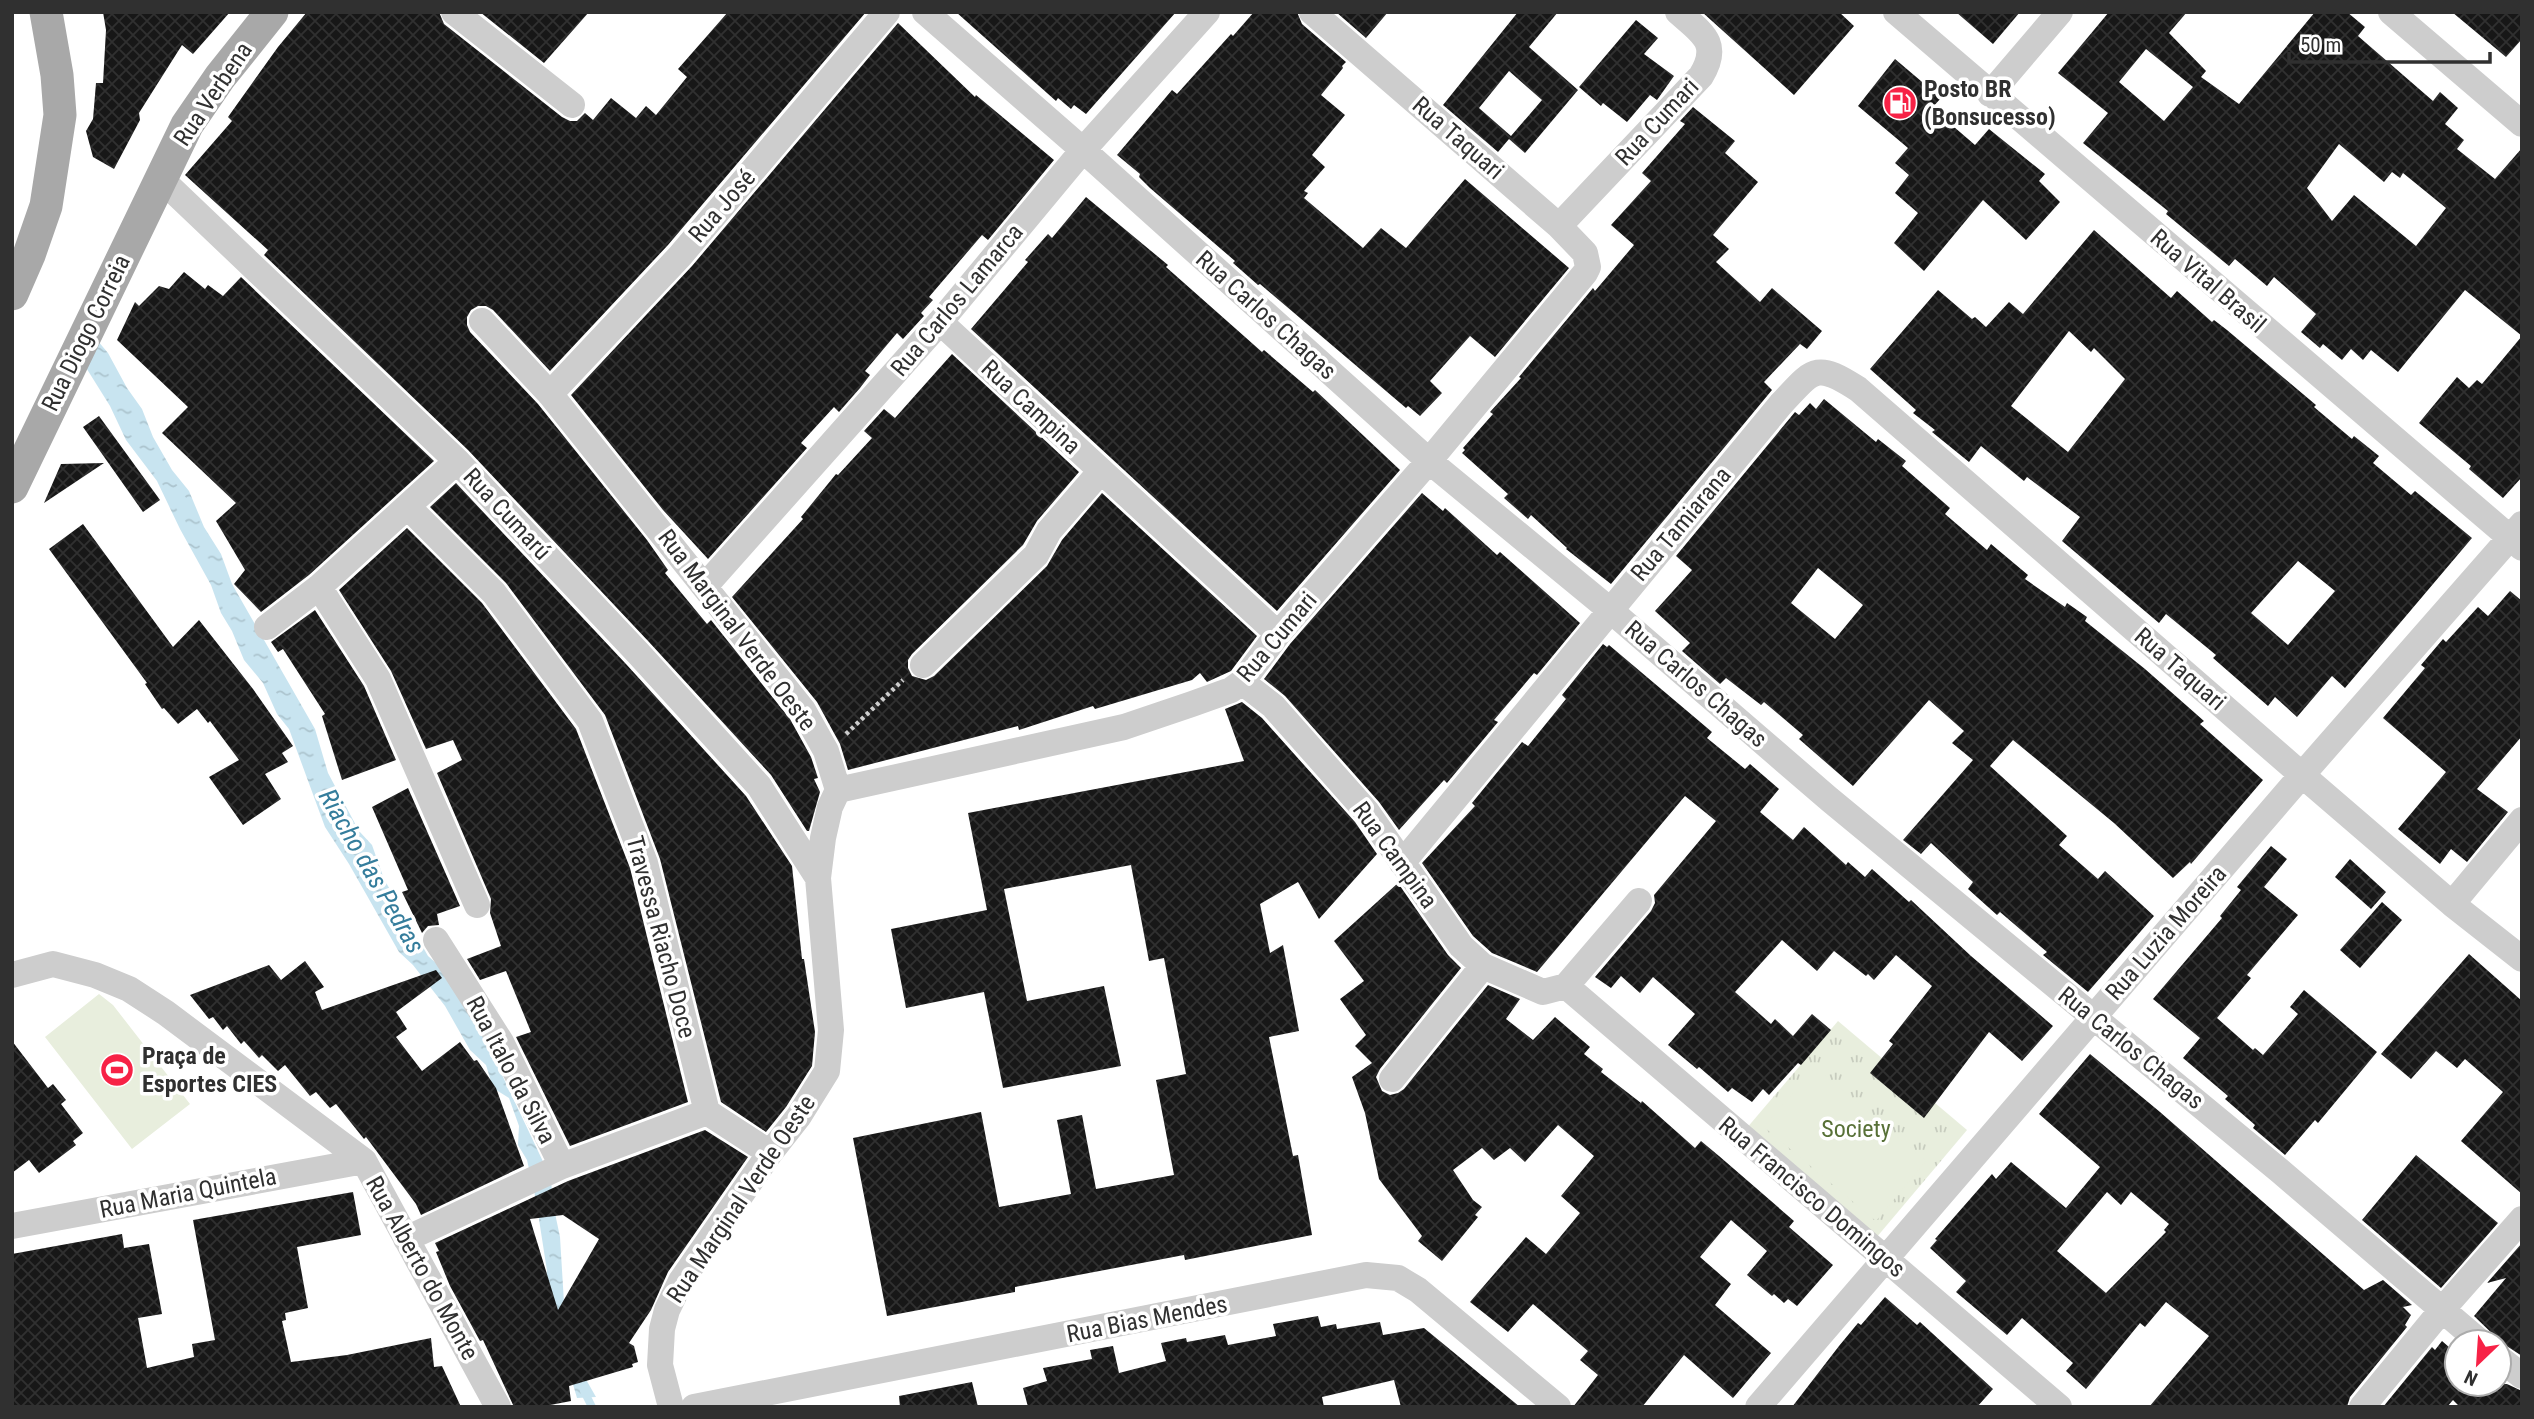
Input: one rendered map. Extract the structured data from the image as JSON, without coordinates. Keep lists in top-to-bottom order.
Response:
{
  "streets": {
    "main road": ["Rua Verbena", "Rua Diogo Correia"],
    "street": [
      "Rua Cumari",
      "Rua Taquari",
      "Rua José",
      "Rua Vital Brasil",
      "Rua Carlos Lamarca",
      "Rua Carlos Chagas",
      "Rua Campina",
      "Rua Cumarú",
      "Rua Tamiarana",
      "Rua Marginal Verde Oeste",
      "Rua Luzia Moreira",
      "Travessa Riacho Doce",
      "Rua Italo da Silva",
      "Rua Maria Quintela",
      "Rua Francisco Domingos",
      "Rua Alberto do Monte",
      "Rua Bias Mendes"
    ]
  },
  "crossings": [
    ["Rua Verbena", "Rua Diogo Correia"],
    ["Rua Verbena", "Rua Cumarú"],
    ["Rua Cumari", "Rua Taquari"],
    ["Rua Cumari", "Rua Carlos Chagas"],
    ["Rua Cumari", "Rua Campina"],
    ["Rua Cumari", "Rua Marginal Verde Oeste"],
    ["Rua Taquari", "Rua Tamiarana"],
    ["Rua Taquari", "Rua Luzia Moreira"],
    ["Rua José", "Rua Marginal Verde Oeste"],
    ["Rua Vital Brasil", "Rua Luzia Moreira"],
    ["Rua Carlos Lamarca", "Rua Carlos Chagas"],
    ["Rua Carlos Lamarca", "Rua Campina"],
    ["Rua Carlos Lamarca", "Rua Marginal Verde Oeste"],
    ["Rua Carlos Chagas", "Rua Tamiarana"],
    ["Rua Carlos Chagas", "Rua Luzia Moreira"],
    ["Rua Diogo Correia", "Rua Cumarú"],
    ["Rua Campina", "Rua Tamiarana"],
    ["Rua Campina", "Rua Francisco Domingos"],
    ["Rua Cumarú", "Rua Marginal Verde Oeste"],
    ["Rua Luzia Moreira", "Rua Francisco Domingos"],
    ["Rua Maria Quintela", "Rua Alberto do Monte"]
  ],
  "water": ["Riacho das Pedras"],
  "parks": ["Society"],
  "places": {
    "fuel station": ["Posto BR (Bonsucesso)"],
    "sports": ["Praça de Esportes CIES"]
  },
  "scale_bar": "50 m",
  "north": "bottom left"
}
